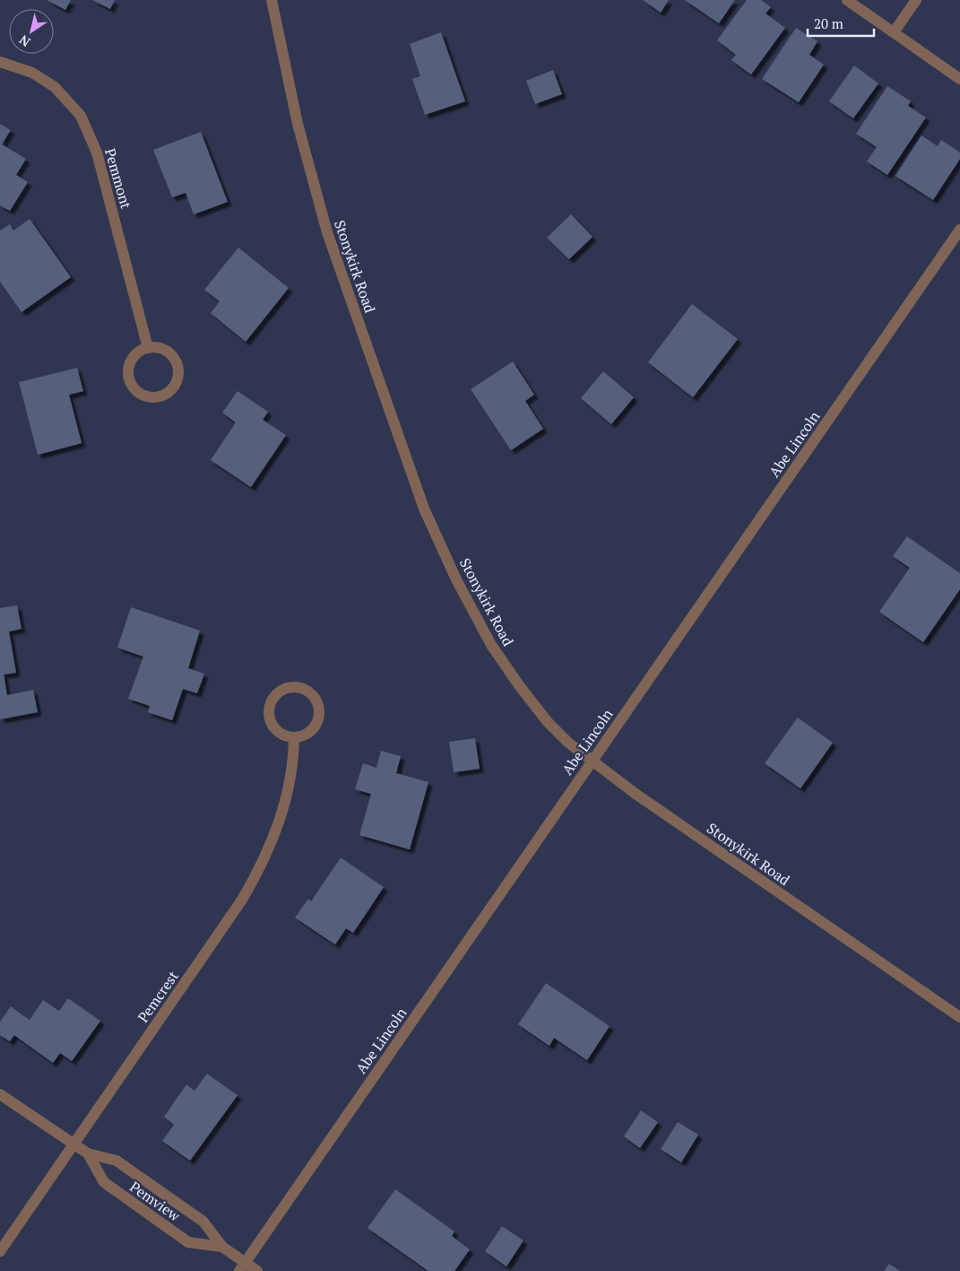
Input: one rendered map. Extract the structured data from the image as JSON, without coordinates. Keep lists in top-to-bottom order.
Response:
{
  "streets": {
    "street": [
      "Pemmont",
      "Stonykirk Road",
      "Abe Lincoln",
      "Pemcrest",
      "Pemview"
    ]
  },
  "crossings": [
    ["Stonykirk Road", "Abe Lincoln"],
    ["Abe Lincoln", "Pemview"],
    ["Pemcrest", "Pemview"]
  ],
  "scale_bar": "20 m",
  "north": "bottom left"
}
